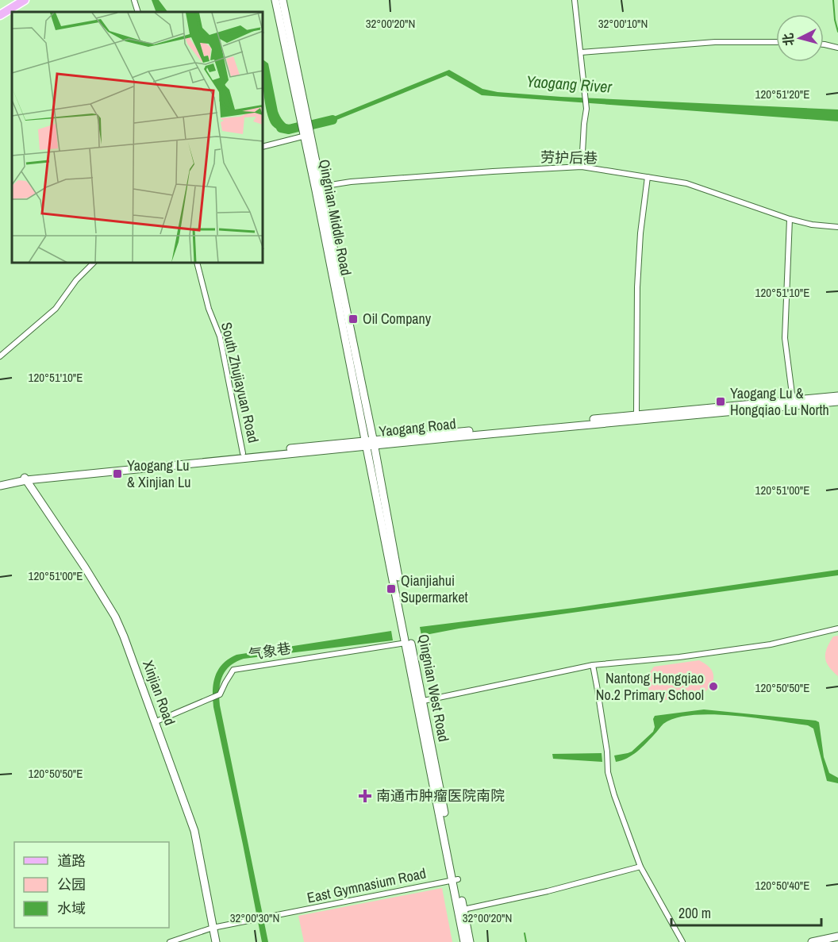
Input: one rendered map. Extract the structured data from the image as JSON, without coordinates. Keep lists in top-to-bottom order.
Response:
{
  "streets": {
    "main road": [
      "Qingnian Middle Road",
      "Yaogang Road",
      "Qingnian West Road",
      "Xinjian Road"
    ],
    "street": [
      "劳护后巷",
      "South Zhujiayuan Road",
      "气象巷",
      "East Gymnasium Road"
    ]
  },
  "crossings": [
    ["劳护后巷", "Qingnian Middle Road"],
    ["Qingnian Middle Road", "Yaogang Road"],
    ["Qingnian Middle Road", "Qingnian West Road"],
    ["South Zhujiayuan Road", "Yaogang Road"],
    ["Yaogang Road", "Qingnian West Road"],
    ["Yaogang Road", "Xinjian Road"],
    ["气象巷", "Qingnian West Road"],
    ["气象巷", "Xinjian Road"],
    ["Qingnian West Road", "East Gymnasium Road"],
    ["Xinjian Road", "East Gymnasium Road"]
  ],
  "water": ["Yaogang River"],
  "places": {
    "transit": [
      "Oil Company",
      "Yaogang Lu & Hongqiao Lu North",
      "Yaogang Lu & Xinjian Lu",
      "Qianjiahui Supermarket"
    ],
    "other": ["Nantong Hongqiao No.2 Primary School"],
    "health": ["南通市肿瘤医院南院"]
  },
  "legend": ["道路", "公园", "水域"],
  "scale_bar": "200 m",
  "north": "left",
  "coordinates": [
    "32°00'20\"N",
    "32°00'10\"N",
    "120°51'20\"E",
    "120°51'10\"E",
    "120°51'00\"E",
    "120°50'50\"E",
    "120°50'40\"E",
    "32°00'30\"N"
  ]
}
